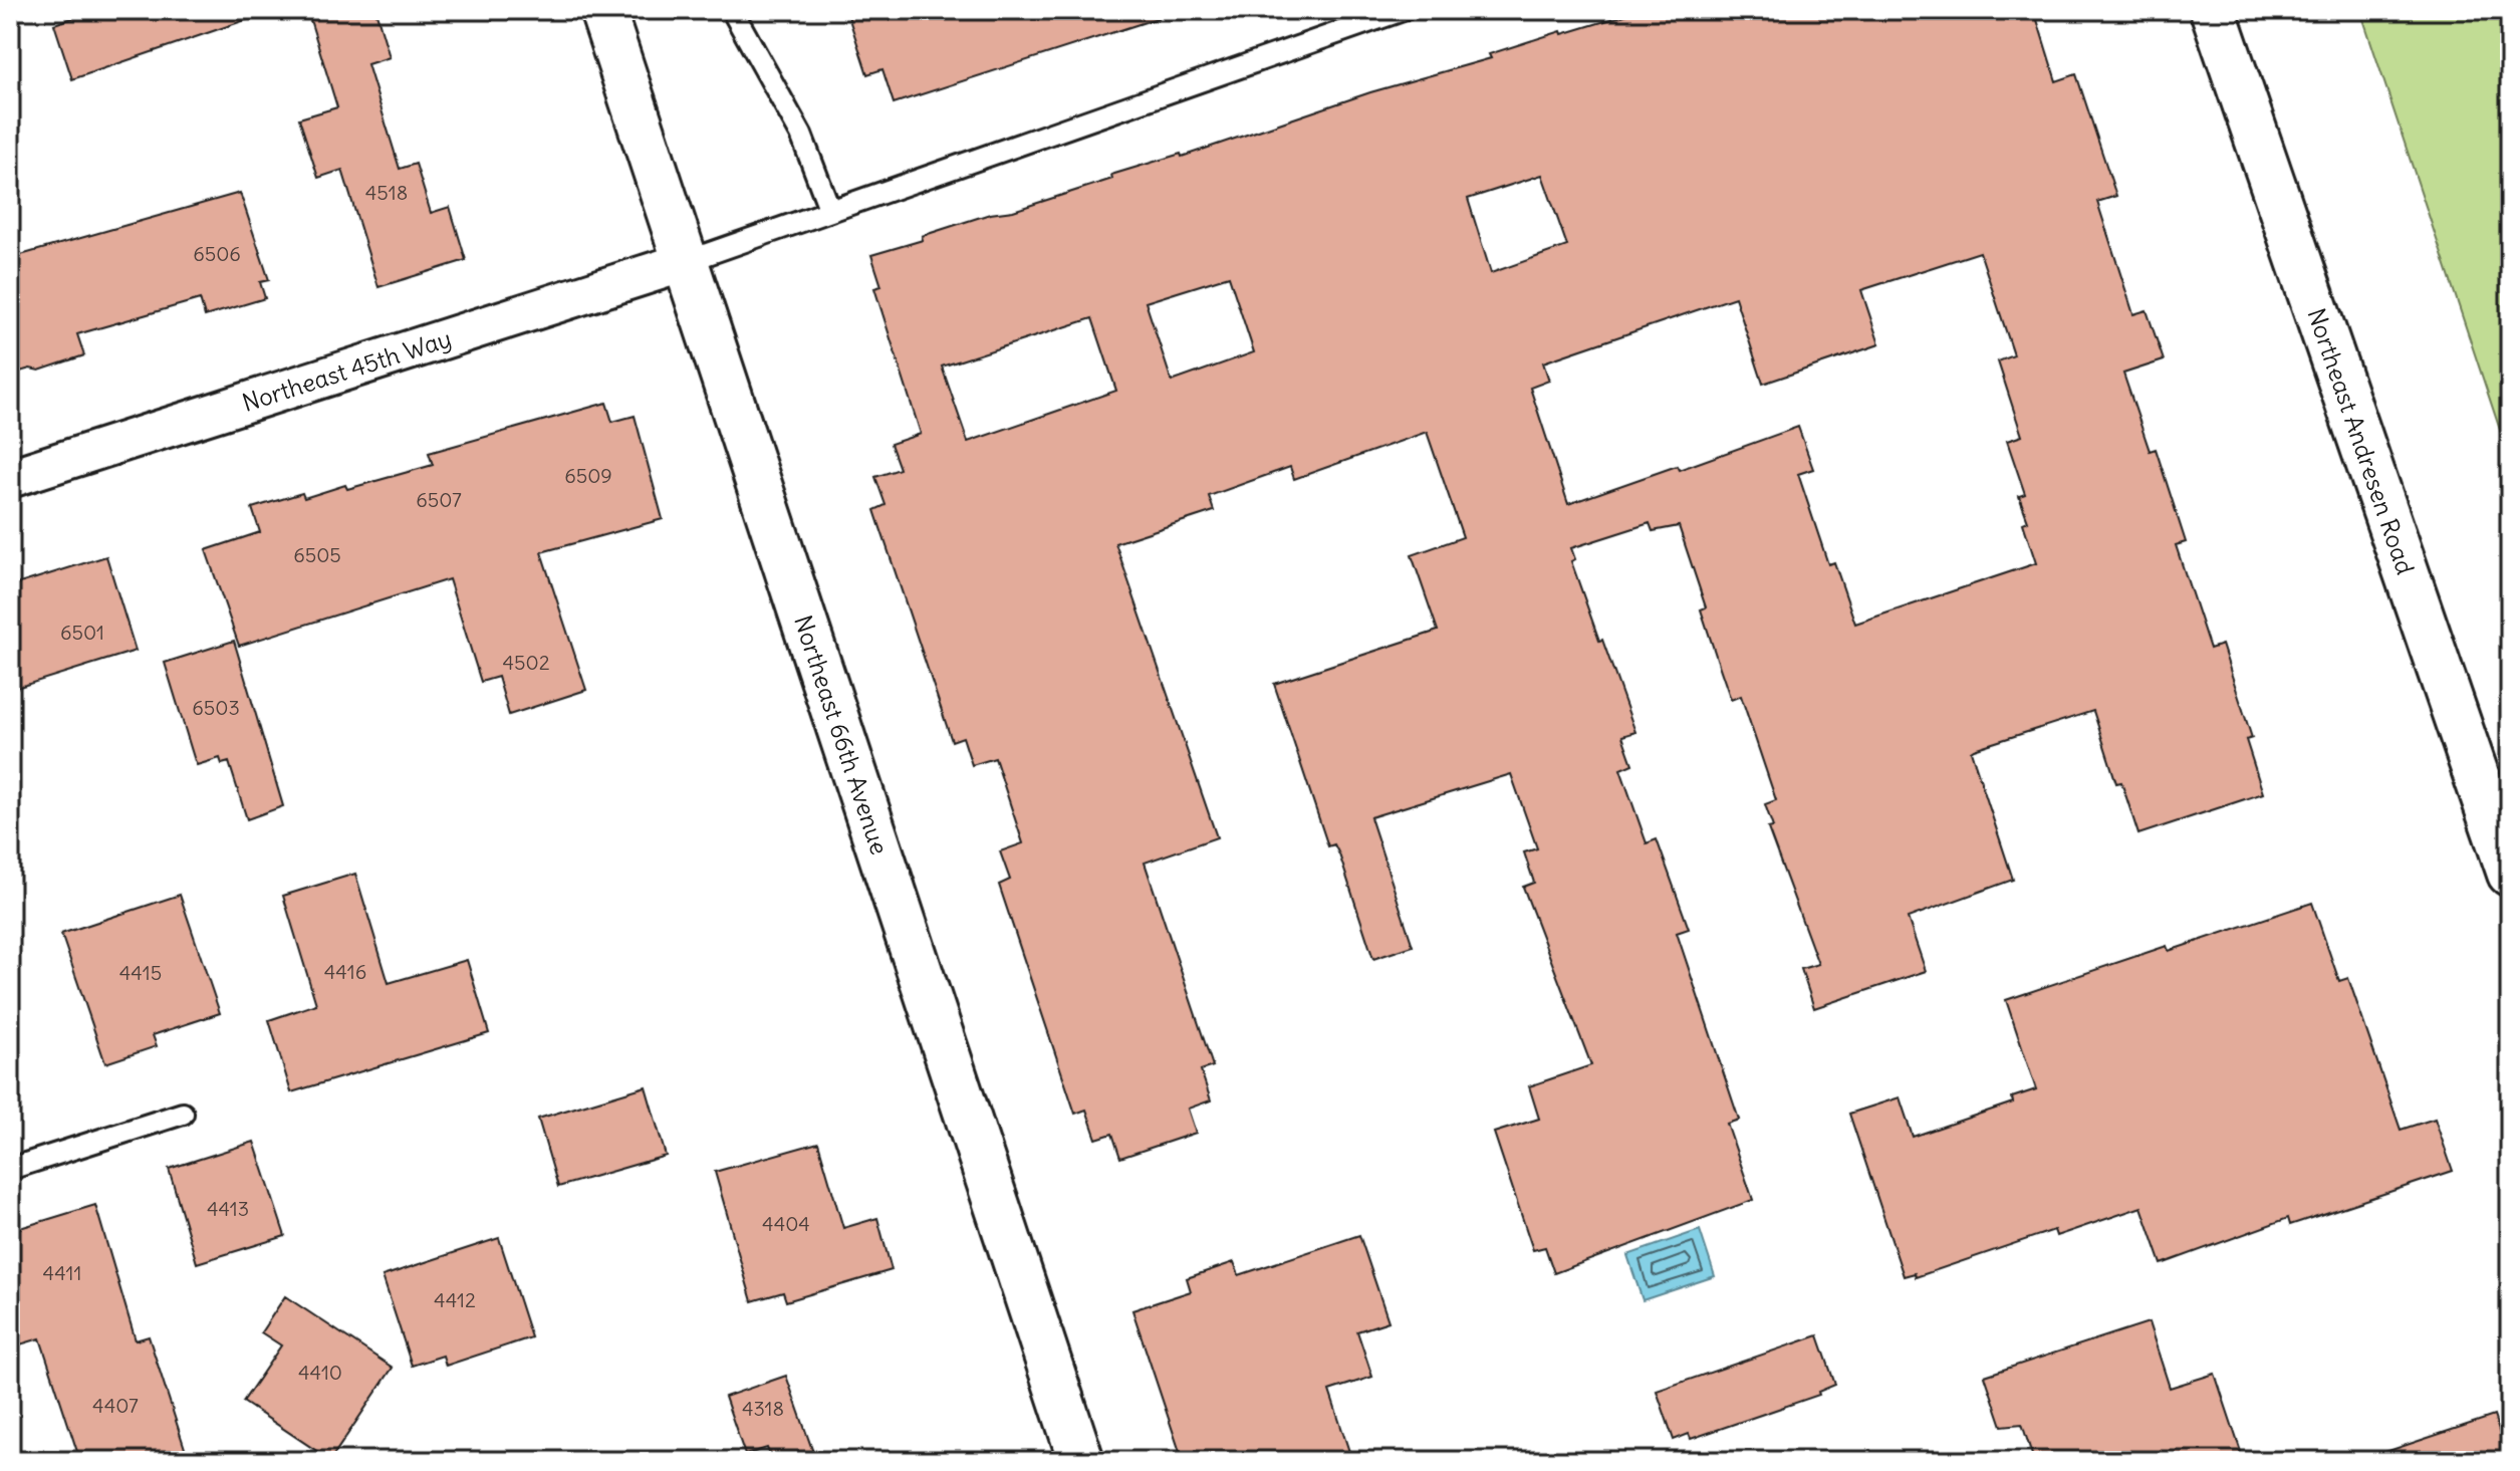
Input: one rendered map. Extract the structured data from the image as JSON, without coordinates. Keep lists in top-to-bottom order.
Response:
{
  "streets": {
    "street": ["Northeast 45th Way", "Northeast Andresen Road", "Northeast 66th Avenue"]
  },
  "crossings": [
    ["Northeast 45th Way", "Northeast 66th Avenue"]
  ],
  "house_numbers": [
    "4518",
    "6506",
    "6509",
    "6507",
    "6505",
    "6501",
    "4502",
    "6503",
    "4416",
    "4415",
    "4413",
    "4404",
    "4411",
    "4412",
    "4410",
    "4407",
    "4318"
  ]
}
